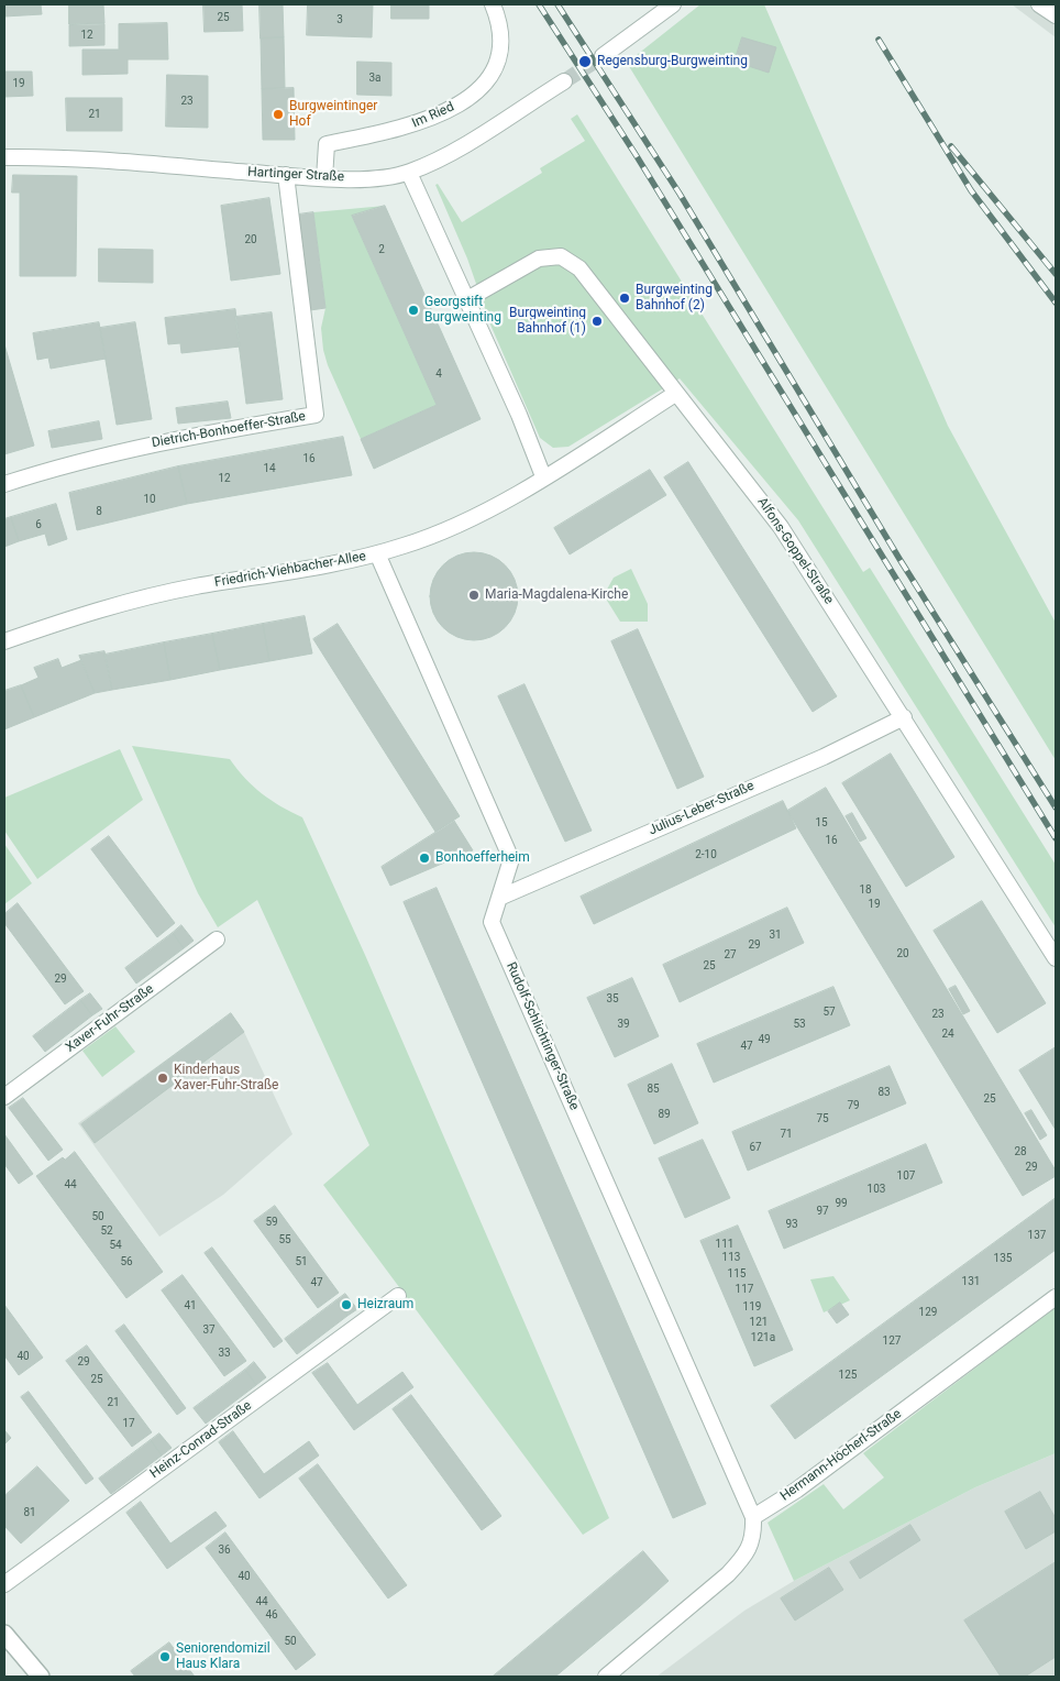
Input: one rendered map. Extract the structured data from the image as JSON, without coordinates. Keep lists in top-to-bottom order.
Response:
{
  "streets": {
    "street": [
      "Im Ried",
      "Hartinger Straße",
      "Dietrich-Bonhoeffer-Straße",
      "Alfons-Goppel-Straße",
      "Friedrich-Viehbacher-Allee",
      "Julius-Leber-Straße",
      "Xaver-Fuhr-Straße",
      "Rudolf-Schlichtinger-Straße",
      "Heinz-Conrad-Straße",
      "Hermann-Höcherl-Straße"
    ]
  },
  "crossings": [
    ["Im Ried", "Hartinger Straße"],
    ["Hartinger Straße", "Dietrich-Bonhoeffer-Straße"],
    ["Alfons-Goppel-Straße", "Friedrich-Viehbacher-Allee"],
    ["Alfons-Goppel-Straße", "Julius-Leber-Straße"],
    ["Friedrich-Viehbacher-Allee", "Rudolf-Schlichtinger-Straße"],
    ["Julius-Leber-Straße", "Rudolf-Schlichtinger-Straße"],
    ["Rudolf-Schlichtinger-Straße", "Hermann-Höcherl-Straße"]
  ],
  "places": [
    "Regensburg-Burgweinting",
    "Burgweintinger Hof",
    "Burgweinting Bahnhof (2)",
    "Georgstift Burgweinting",
    "Burgweinting Bahnhof (1)",
    "Maria-Magdalena-Kirche",
    "Bonhoefferheim",
    "Kinderhaus Xaver-Fuhr-Straße",
    "Heizraum",
    "Seniorendomizil Haus Klara"
  ],
  "house_numbers": [
    "25",
    "3",
    "12",
    "3a",
    "19",
    "23",
    "21",
    "20",
    "2",
    "4",
    "16",
    "14",
    "12",
    "10",
    "8",
    "6",
    "15",
    "16",
    "2-10",
    "18",
    "19",
    "31",
    "29",
    "20",
    "27",
    "25",
    "29",
    "35",
    "57",
    "23",
    "39",
    "53",
    "24",
    "49",
    "47",
    "85",
    "83",
    "25",
    "79",
    "89",
    "75",
    "71",
    "67",
    "28",
    "29",
    "107",
    "44",
    "103",
    "99",
    "97",
    "50",
    "59",
    "93",
    "52",
    "137",
    "55",
    "111",
    "54",
    "113",
    "135",
    "56",
    "51",
    "115",
    "131",
    "47",
    "117",
    "41",
    "119",
    "129",
    "121",
    "37",
    "121a",
    "127",
    "33",
    "40",
    "29",
    "125",
    "25",
    "21",
    "17",
    "81",
    "36",
    "40",
    "44",
    "46",
    "50"
  ]
}
